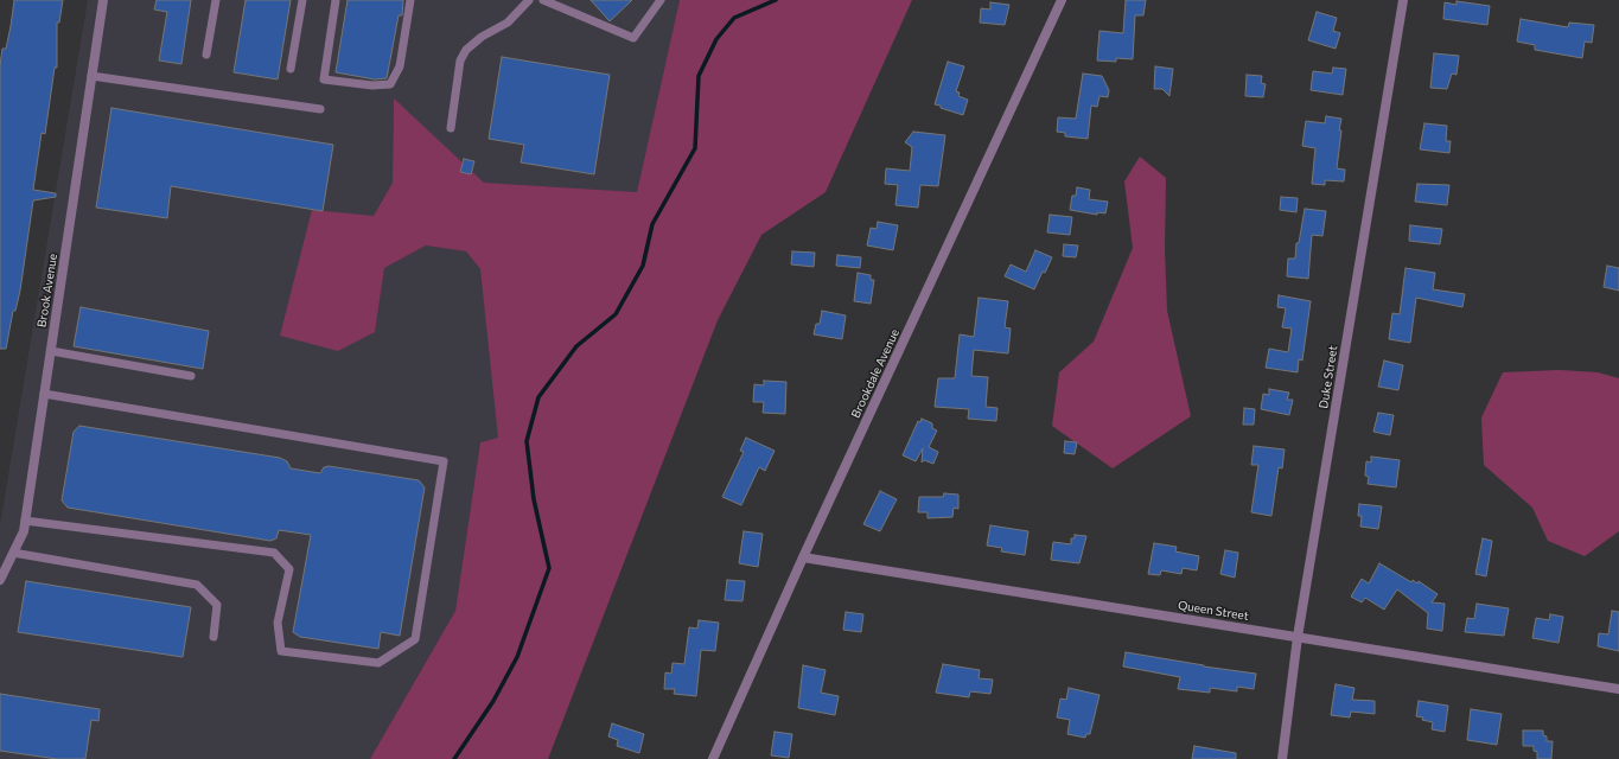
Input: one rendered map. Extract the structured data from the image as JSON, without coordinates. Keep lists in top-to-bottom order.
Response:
{
  "streets": {
    "street": [
      "Brook Avenue",
      "Brookdale Avenue",
      "Duke Street",
      "Queen Street"
    ]
  },
  "crossings": [
    ["Brookdale Avenue", "Queen Street"],
    ["Duke Street", "Queen Street"]
  ]
}
